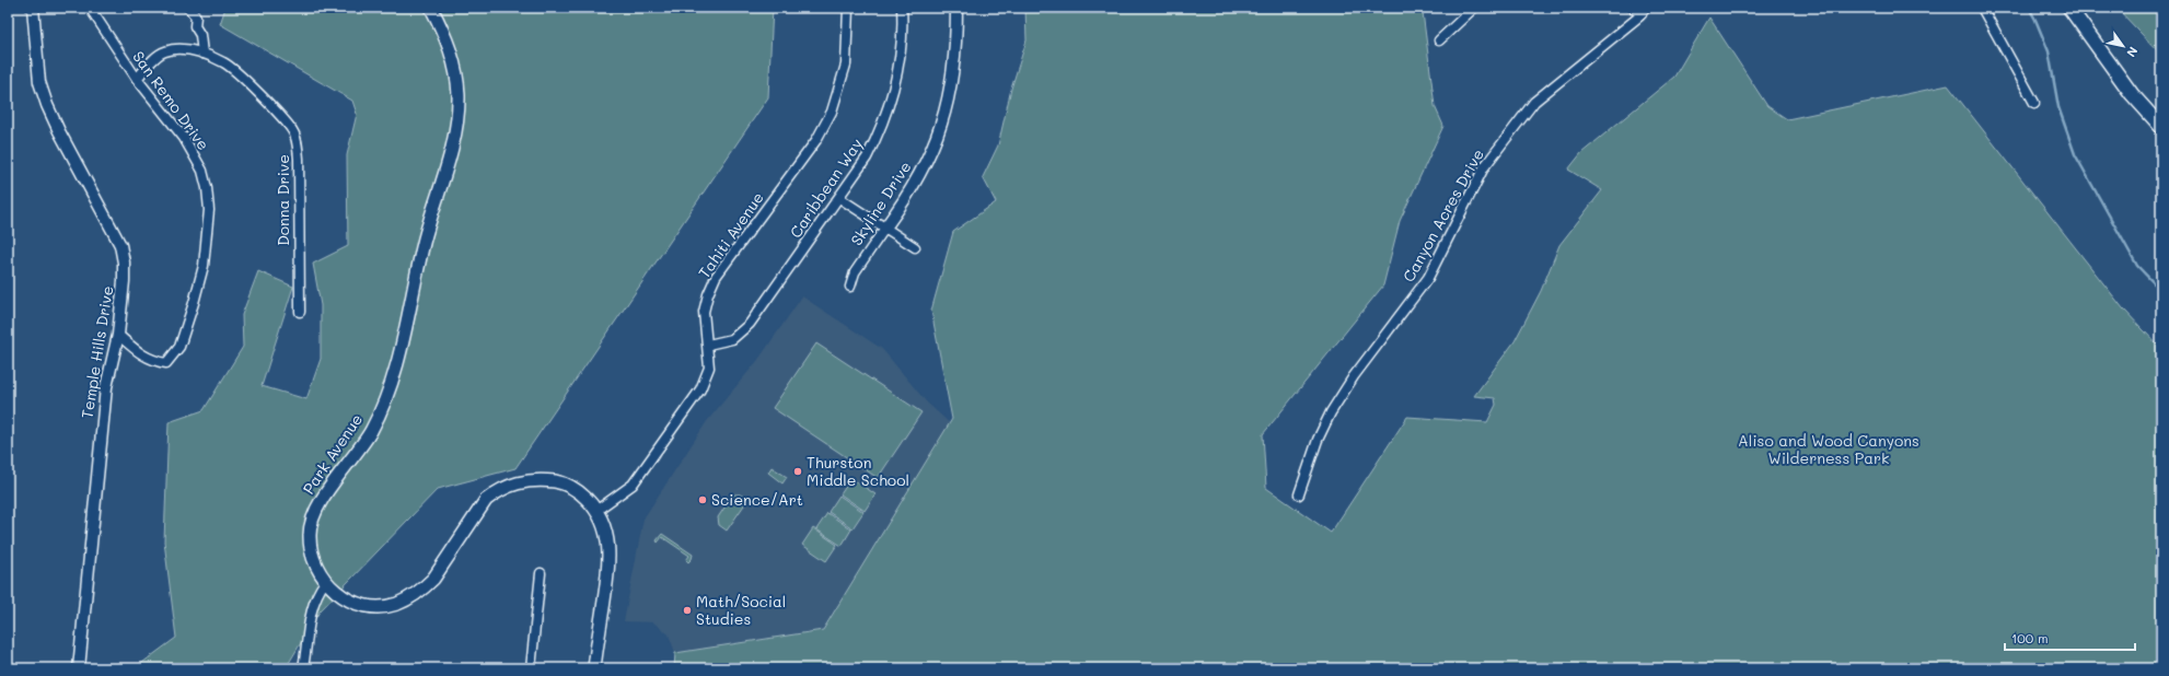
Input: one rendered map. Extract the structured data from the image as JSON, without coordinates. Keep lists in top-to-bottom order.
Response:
{
  "streets": {
    "main road": ["Park Avenue"],
    "street": [
      "San Remo Drive",
      "Caribbean Way",
      "Donna Drive",
      "Skyline Drive",
      "Canyon Acres Drive",
      "Tahiti Avenue",
      "Temple Hills Drive"
    ]
  },
  "crossings": [
    ["San Remo Drive", "Donna Drive"],
    ["San Remo Drive", "Temple Hills Drive"],
    ["Caribbean Way", "Tahiti Avenue"],
    ["Tahiti Avenue", "Park Avenue"]
  ],
  "parks": ["Aliso and Wood Canyons Wilderness Park"],
  "places": ["Thurston Middle School", "Science/Art", "Math/Social Studies"],
  "scale_bar": "100 m",
  "north": "bottom right"
}
